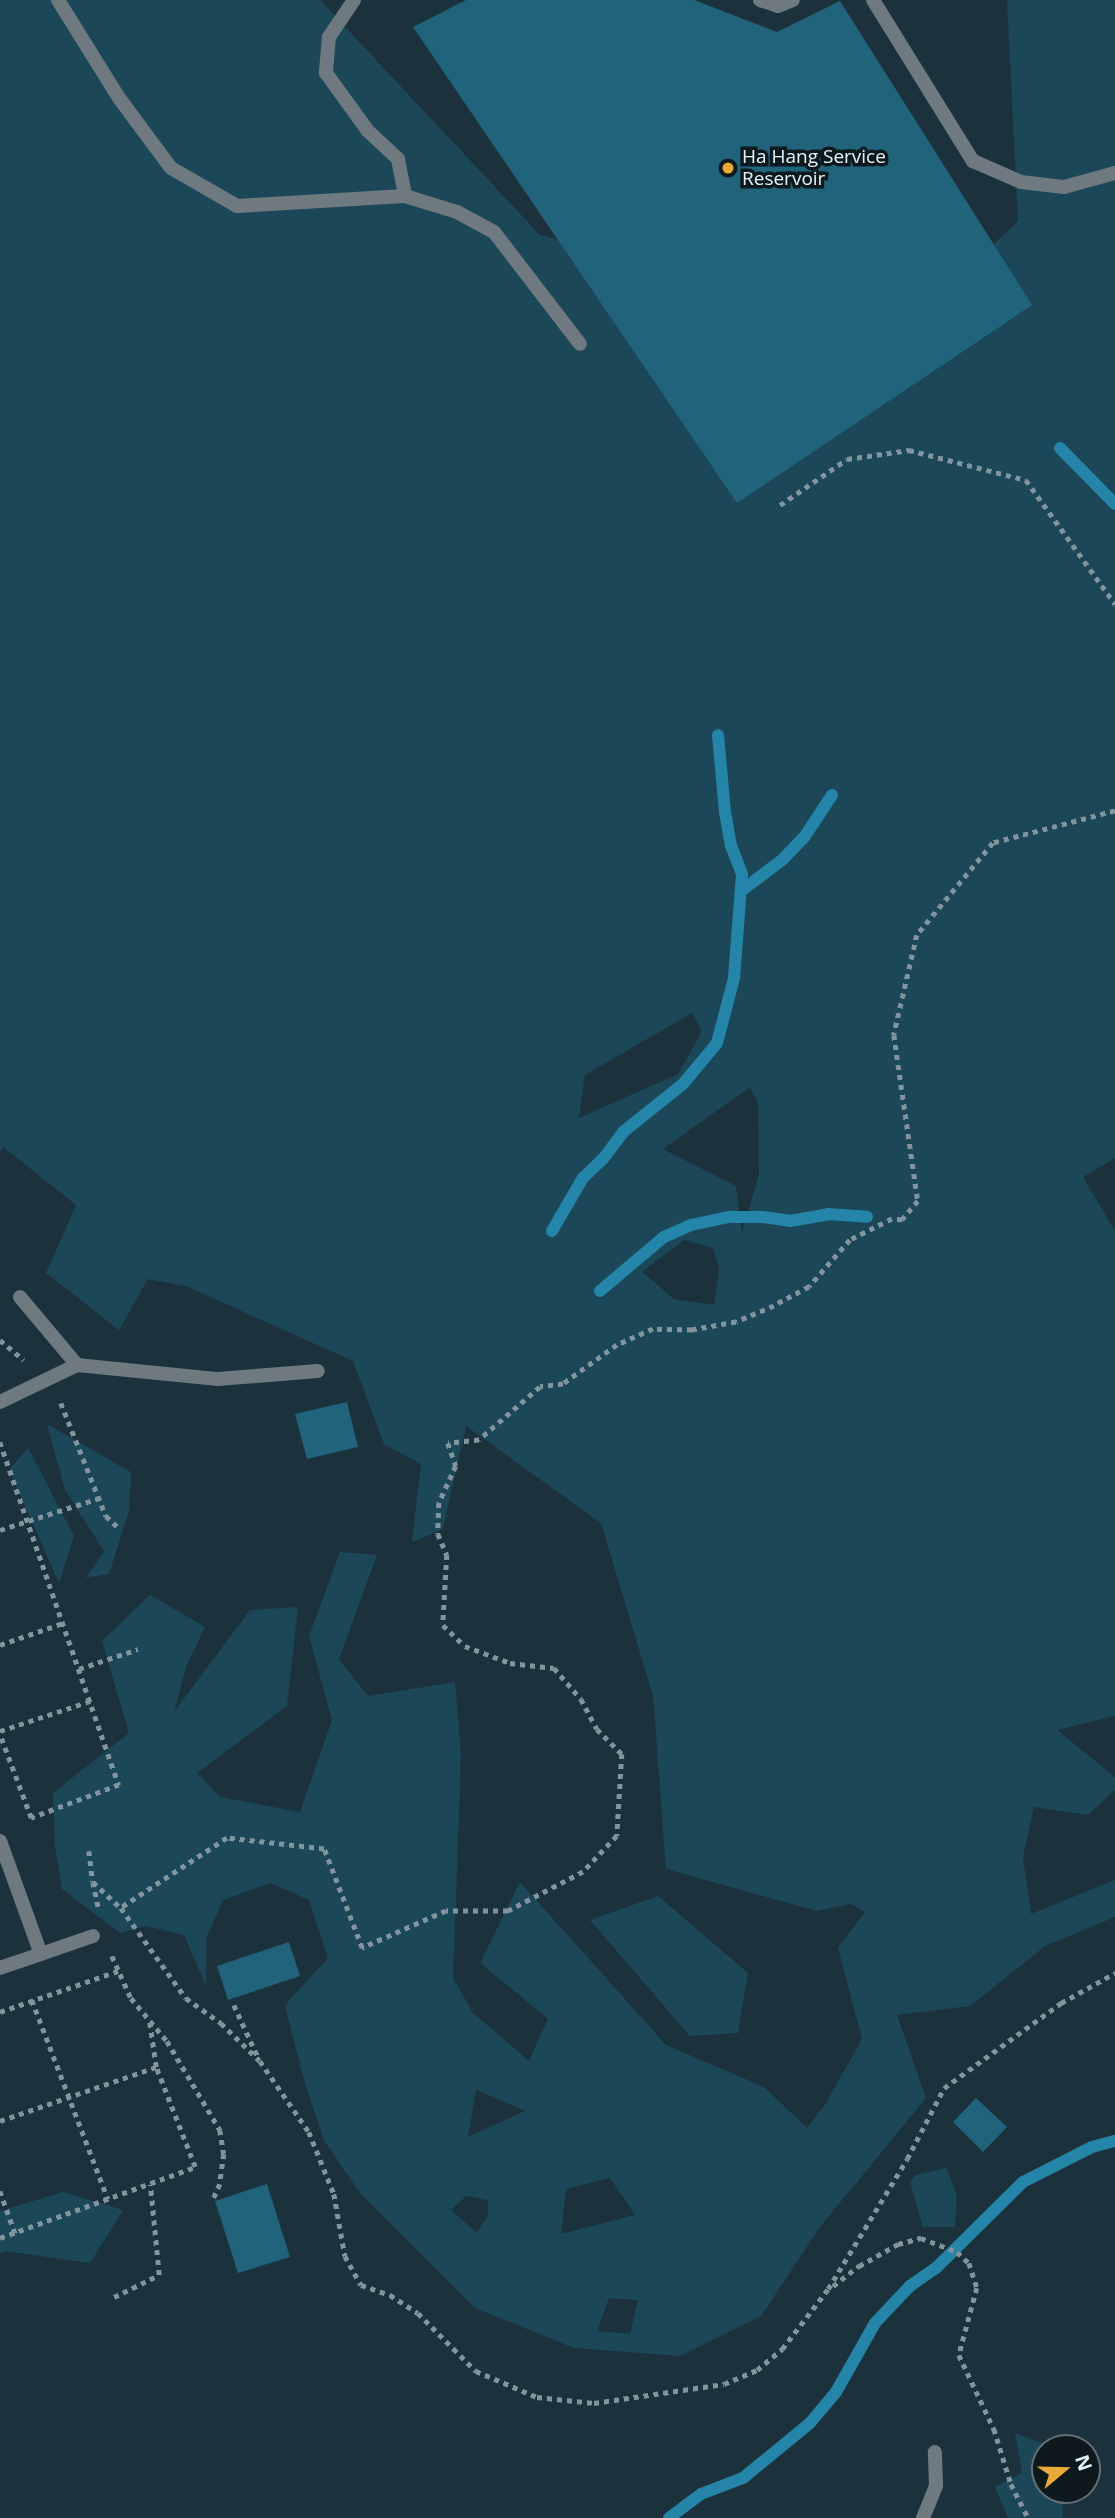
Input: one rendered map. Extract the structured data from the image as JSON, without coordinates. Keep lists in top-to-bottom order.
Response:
{
  "places": ["Ha Hang Service Reservoir"],
  "north": "right"
}
